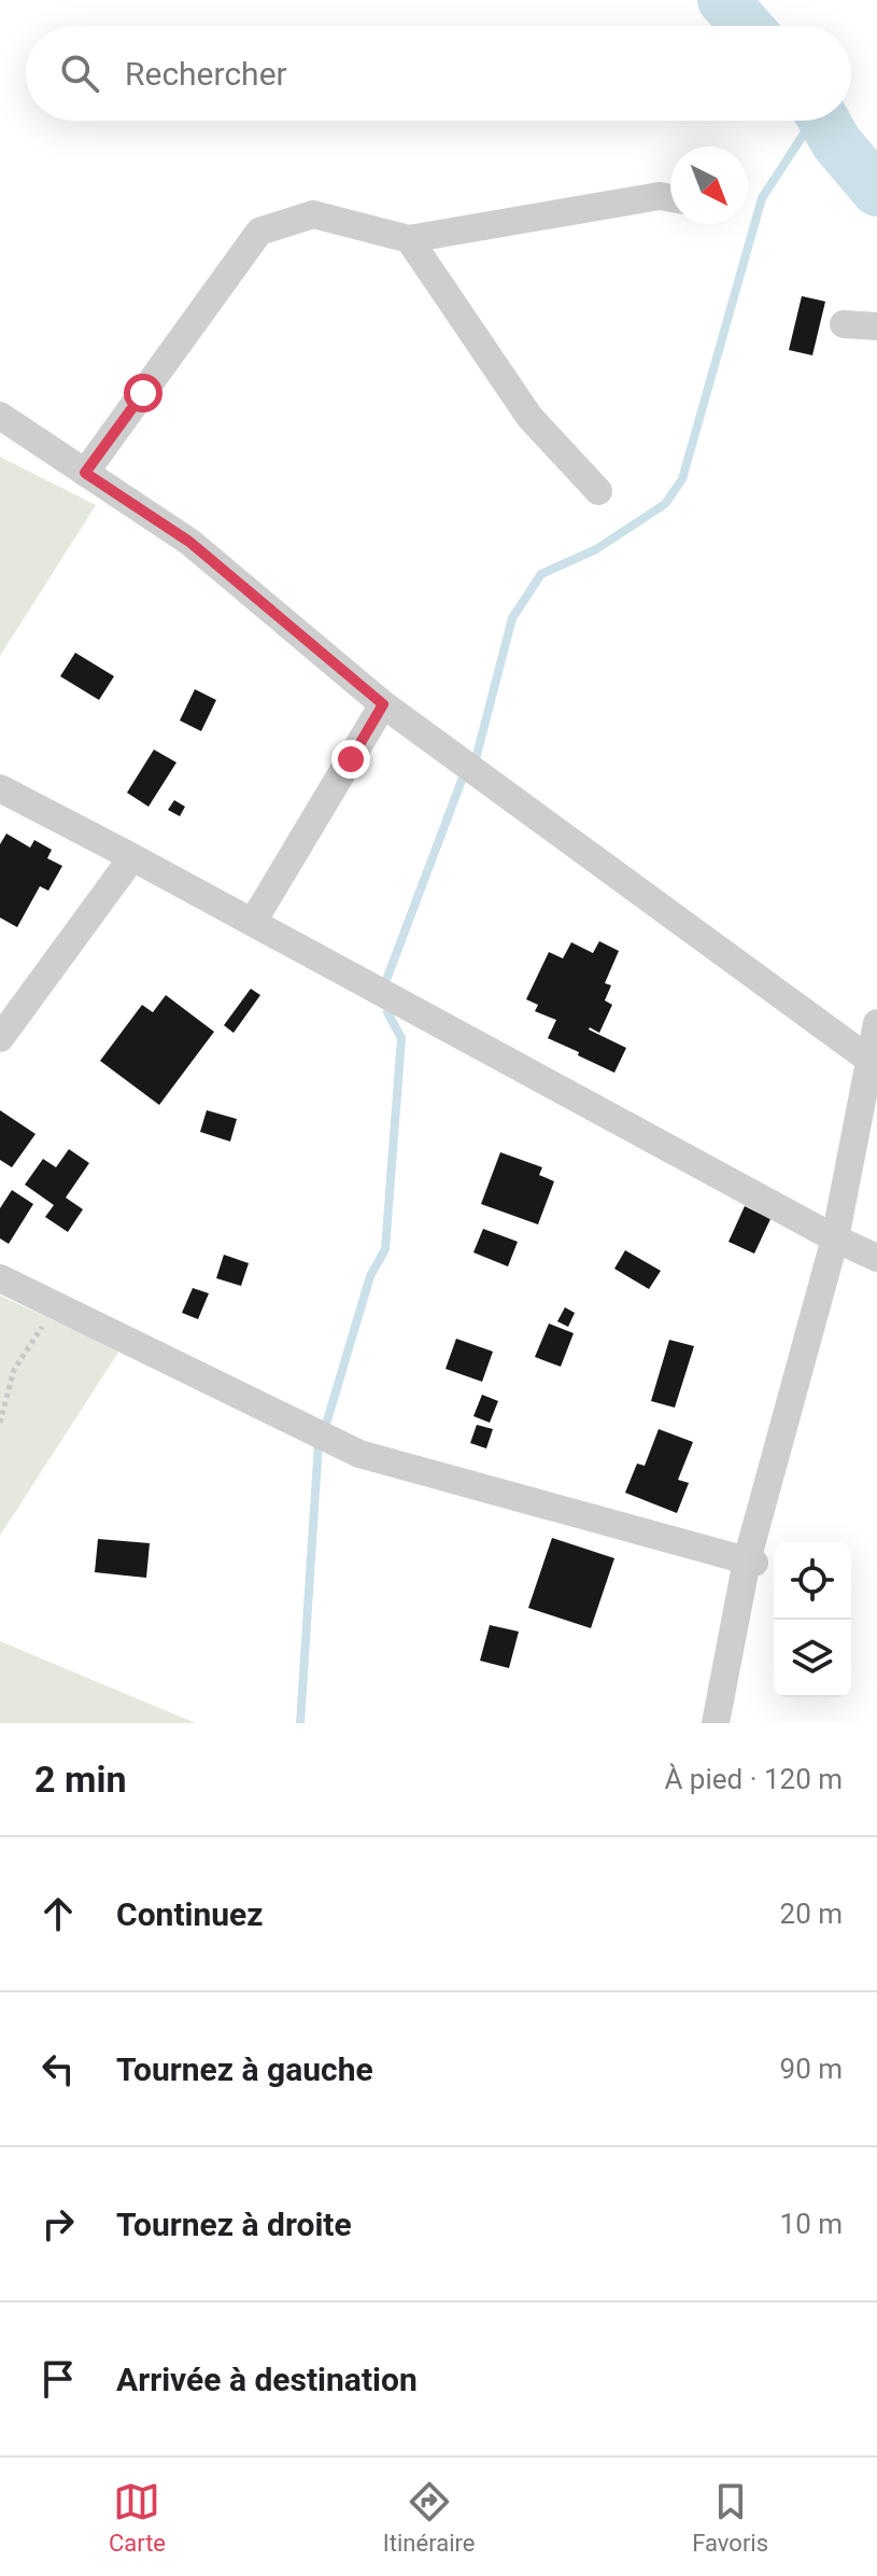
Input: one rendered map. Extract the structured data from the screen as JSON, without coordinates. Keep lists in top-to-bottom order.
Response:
{
  "north": "bottom right",
  "page": {
    "search": "Rechercher",
    "heading": ["2 min", "À pied · 120 m"],
    "list": [
      ["Continuez", "20 m"],
      ["Tournez à gauche", "90 m"],
      ["Tournez à droite", "10 m"],
      "Arrivée à destination"
    ],
    "nav": ["Carte", "Itinéraire", "Favoris"]
  }
}
